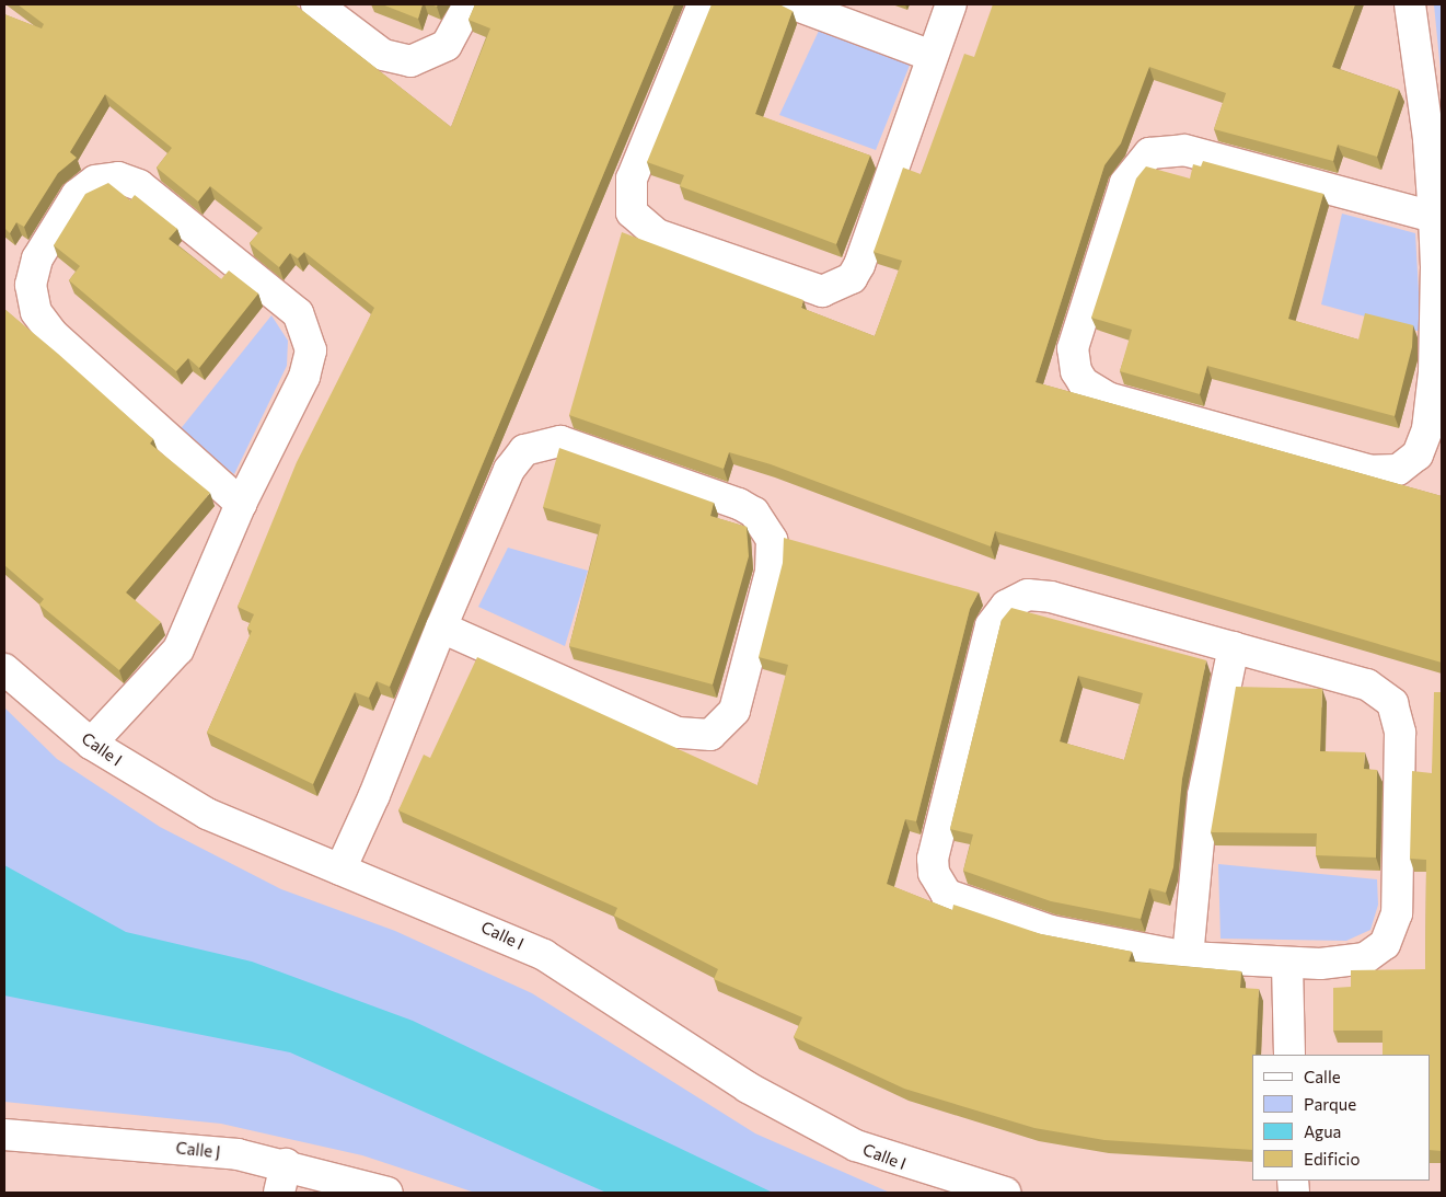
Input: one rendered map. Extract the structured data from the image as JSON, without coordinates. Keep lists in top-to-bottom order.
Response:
{
  "streets": {
    "street": ["Calle I", "Calle J"]
  },
  "legend": [
    "Calle",
    "Parque",
    "Agua",
    "Edificio"
  ]
}
